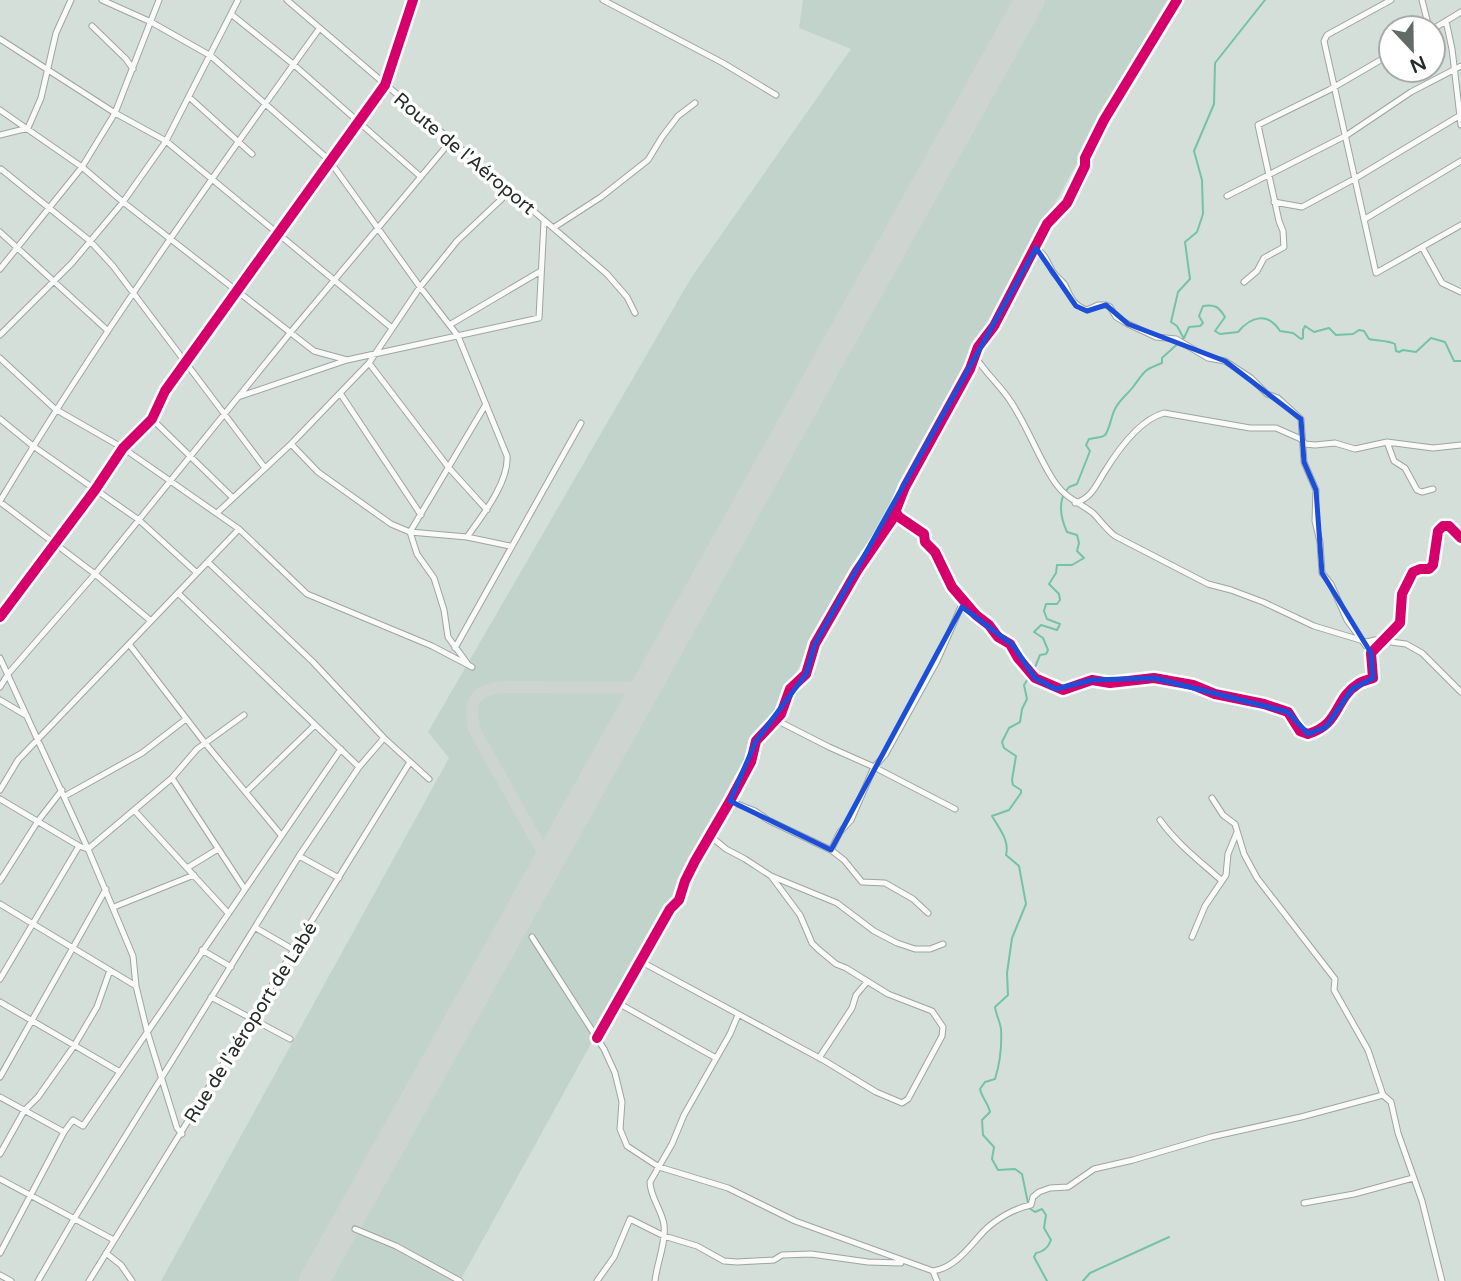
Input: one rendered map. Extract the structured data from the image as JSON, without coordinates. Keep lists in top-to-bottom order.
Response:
{
  "streets": {
    "street": ["Route de l'Aéroport", "Rue de l'aéroport de Labé"]
  },
  "north": "bottom"
}
